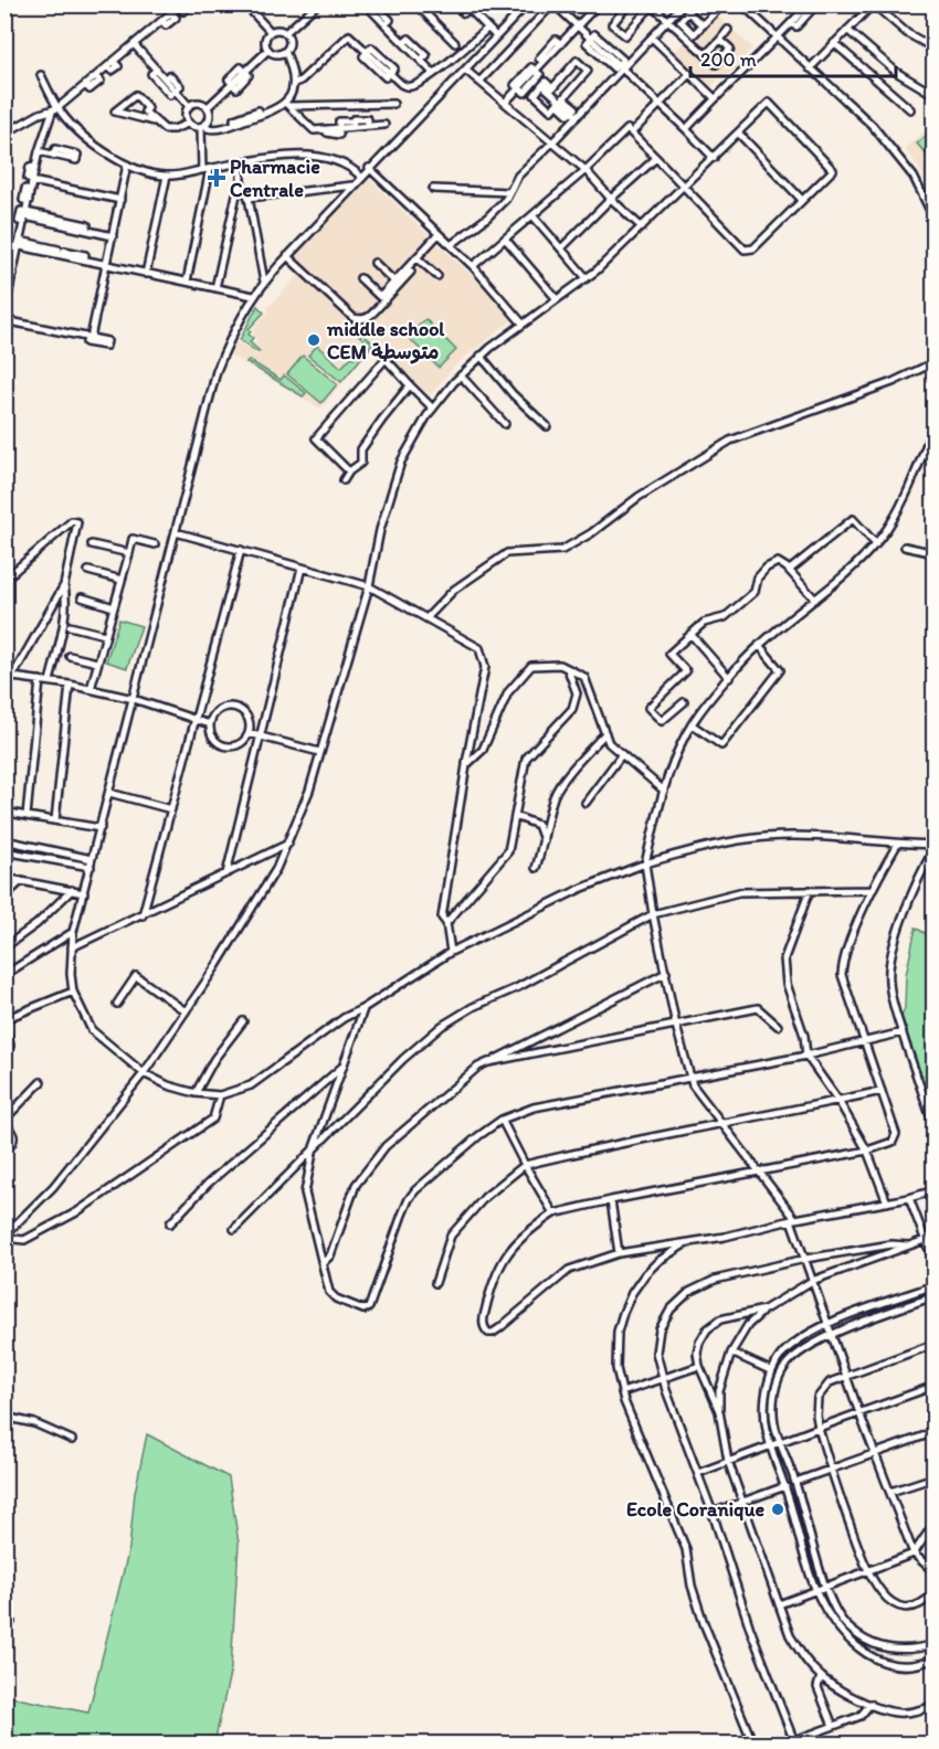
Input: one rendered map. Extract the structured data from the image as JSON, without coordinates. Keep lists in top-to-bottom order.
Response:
{
  "places": {
    "health": ["Pharmacie Centrale"],
    "other": ["middle school CEM متوسطة", "Ecole Coranique"]
  },
  "scale_bar": "200 m"
}
